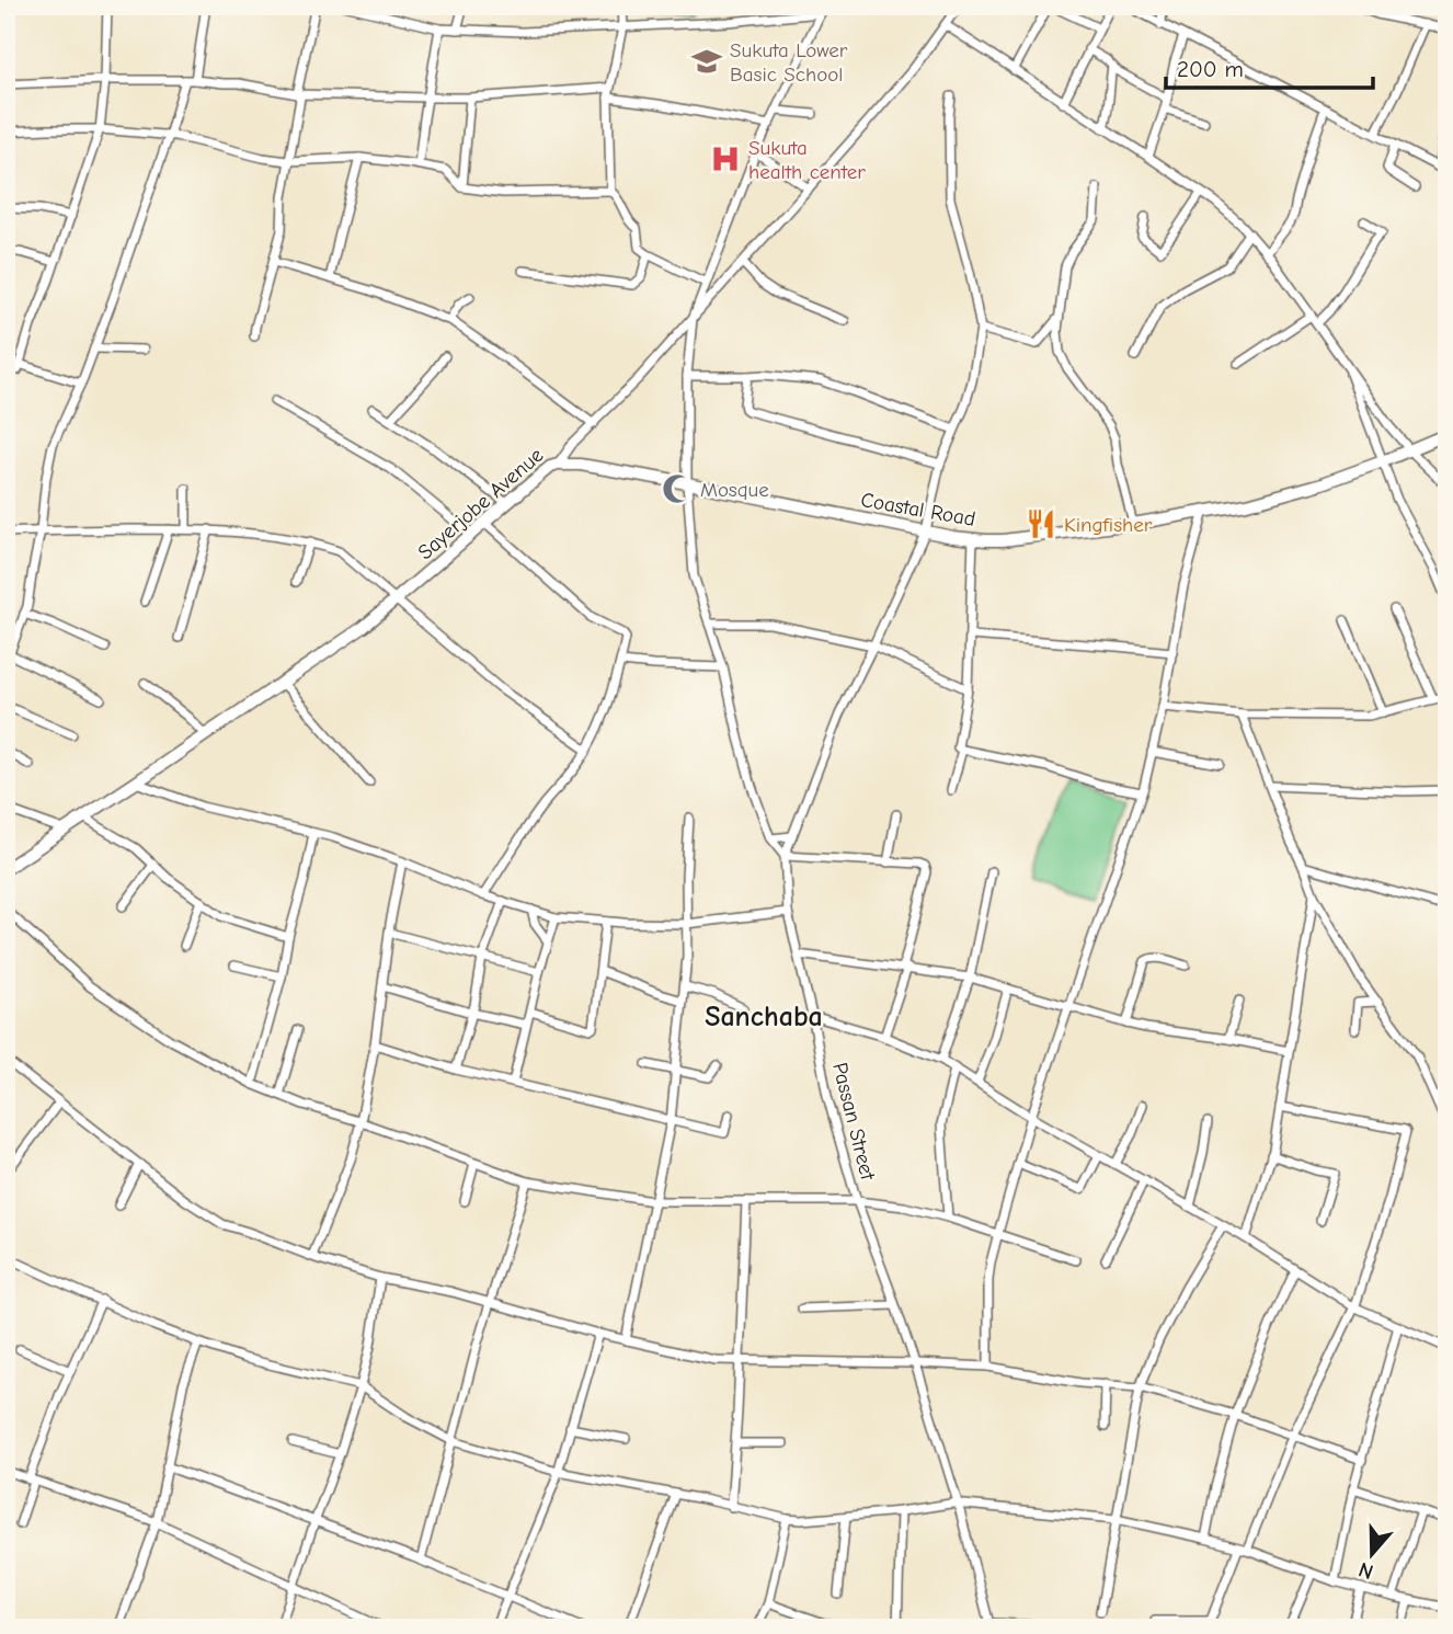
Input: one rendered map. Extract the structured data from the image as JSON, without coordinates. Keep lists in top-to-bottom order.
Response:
{
  "streets": {
    "main road": ["Sayerjobe Avenue", "Coastal Road"],
    "street": ["Passan Street"]
  },
  "crossings": [
    ["Sayerjobe Avenue", "Coastal Road"]
  ],
  "districts": ["Sanchaba"],
  "places": {
    "school or university": ["Sukuta Lower Basic School"],
    "hospital": ["Sukuta health center"],
    "mosque": ["Mosque"],
    "restaurant": ["Kingfisher"]
  },
  "scale_bar": "200 m",
  "north": "bottom"
}
